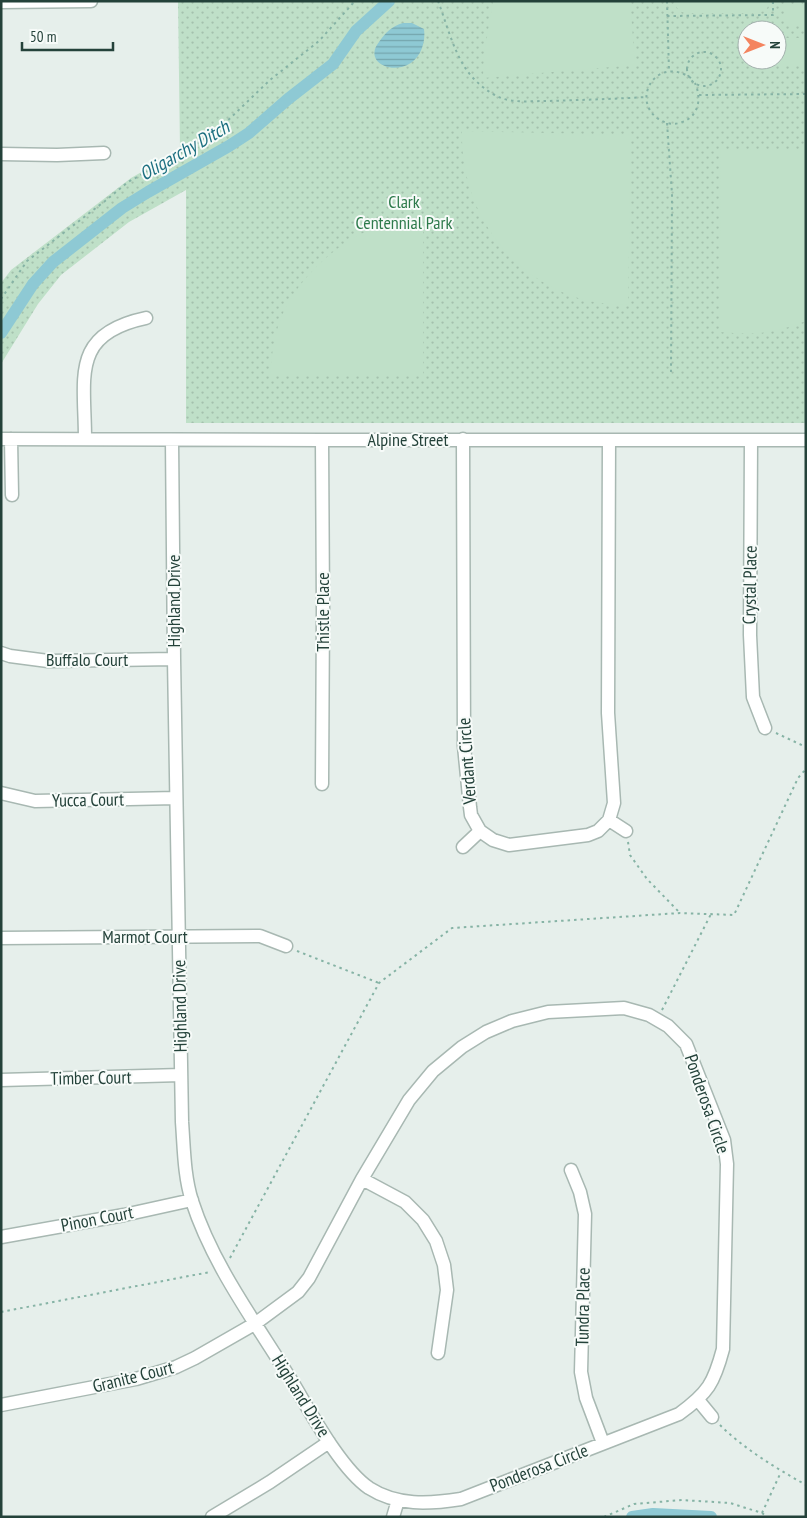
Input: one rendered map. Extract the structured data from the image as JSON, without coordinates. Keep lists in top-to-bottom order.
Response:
{
  "streets": {
    "street": [
      "Alpine Street",
      "Crystal Place",
      "Highland Drive",
      "Thistle Place",
      "Buffalo Court",
      "Verdant Circle",
      "Yucca Court",
      "Marmot Court",
      "Timber Court",
      "Ponderosa Circle",
      "Pinon Court",
      "Tundra Place",
      "Granite Court"
    ]
  },
  "crossings": [
    ["Alpine Street", "Crystal Place"],
    ["Alpine Street", "Highland Drive"],
    ["Alpine Street", "Thistle Place"],
    ["Alpine Street", "Verdant Circle"],
    ["Highland Drive", "Buffalo Court"],
    ["Highland Drive", "Yucca Court"],
    ["Highland Drive", "Marmot Court"],
    ["Highland Drive", "Timber Court"],
    ["Highland Drive", "Ponderosa Circle"],
    ["Highland Drive", "Pinon Court"],
    ["Highland Drive", "Granite Court"],
    ["Ponderosa Circle", "Tundra Place"],
    ["Ponderosa Circle", "Granite Court"]
  ],
  "water": ["Oligarchy Ditch"],
  "parks": ["Clark Centennial Park"],
  "scale_bar": "50 m",
  "north": "right"
}
